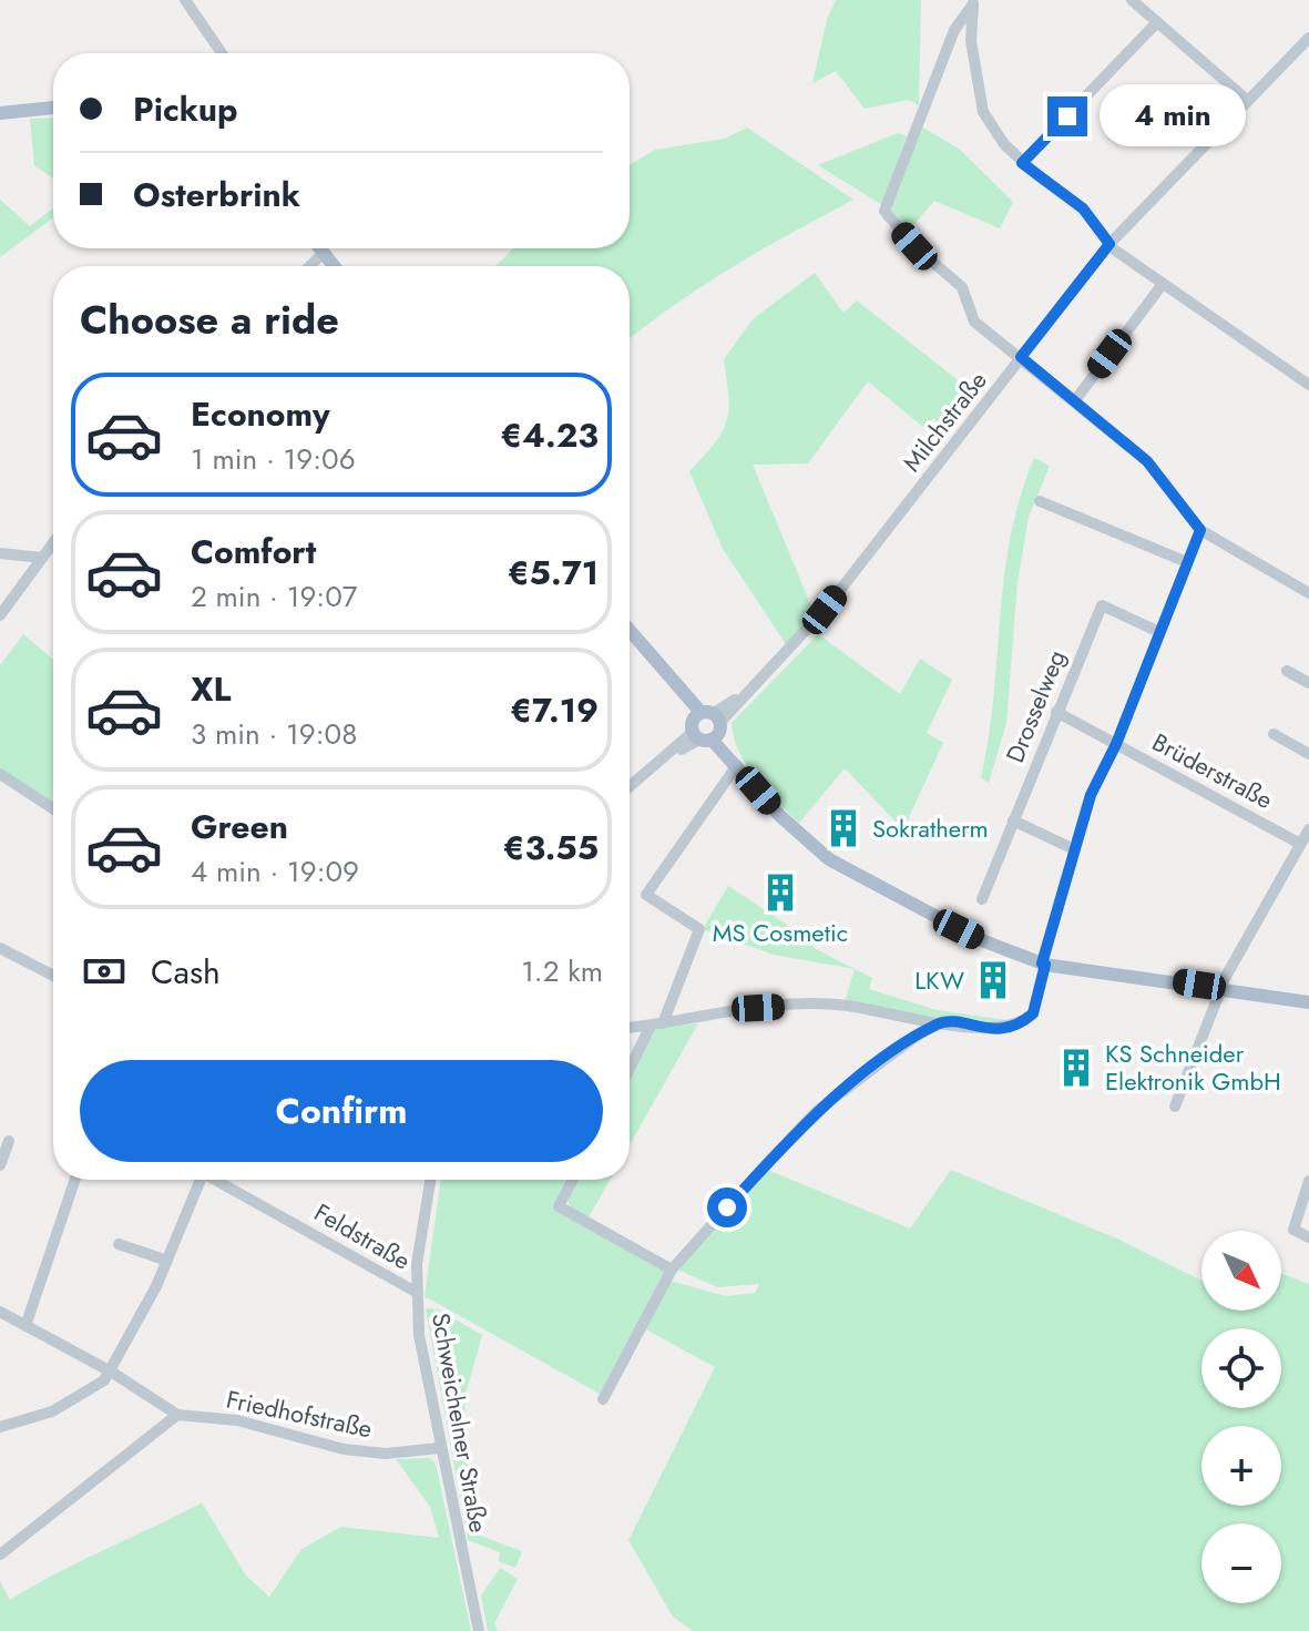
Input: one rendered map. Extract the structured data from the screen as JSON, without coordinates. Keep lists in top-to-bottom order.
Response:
{
  "streets": {
    "street": [
      "Milchstraße",
      "Drosselweg",
      "Brüderstraße",
      "Feldstraße",
      "Friedhofstraße",
      "Schweichelner Straße"
    ]
  },
  "crossings": [
    ["Drosselweg", "Brüderstraße"],
    ["Feldstraße", "Schweichelner Straße"],
    ["Friedhofstraße", "Schweichelner Straße"]
  ],
  "places": {
    "building": [
      "Sokratherm",
      "MS Cosmetic",
      "LKW",
      "KS Schneider Elektronik GmbH"
    ]
  },
  "north": "bottom right",
  "page": {
    "banner": ["Pickup", "Osterbrink"],
    "bubble": "4 min",
    "heading": "Choose a ride",
    "list": [
      {
        "name": "Economy",
        "note": "1 min · 19:06",
        "value": "€4.23"
      },
      {
        "name": "Comfort",
        "note": "2 min · 19:07",
        "value": "€5.71"
      },
      {
        "name": "XL",
        "note": "3 min · 19:08",
        "value": "€7.19"
      },
      {
        "name": "Green",
        "note": "4 min · 19:09",
        "value": "€3.55"
      }
    ],
    "pay": ["Cash", "1.2 km"],
    "buttons": "Confirm",
    "map_buttons": ["+", "−"]
  }
}
